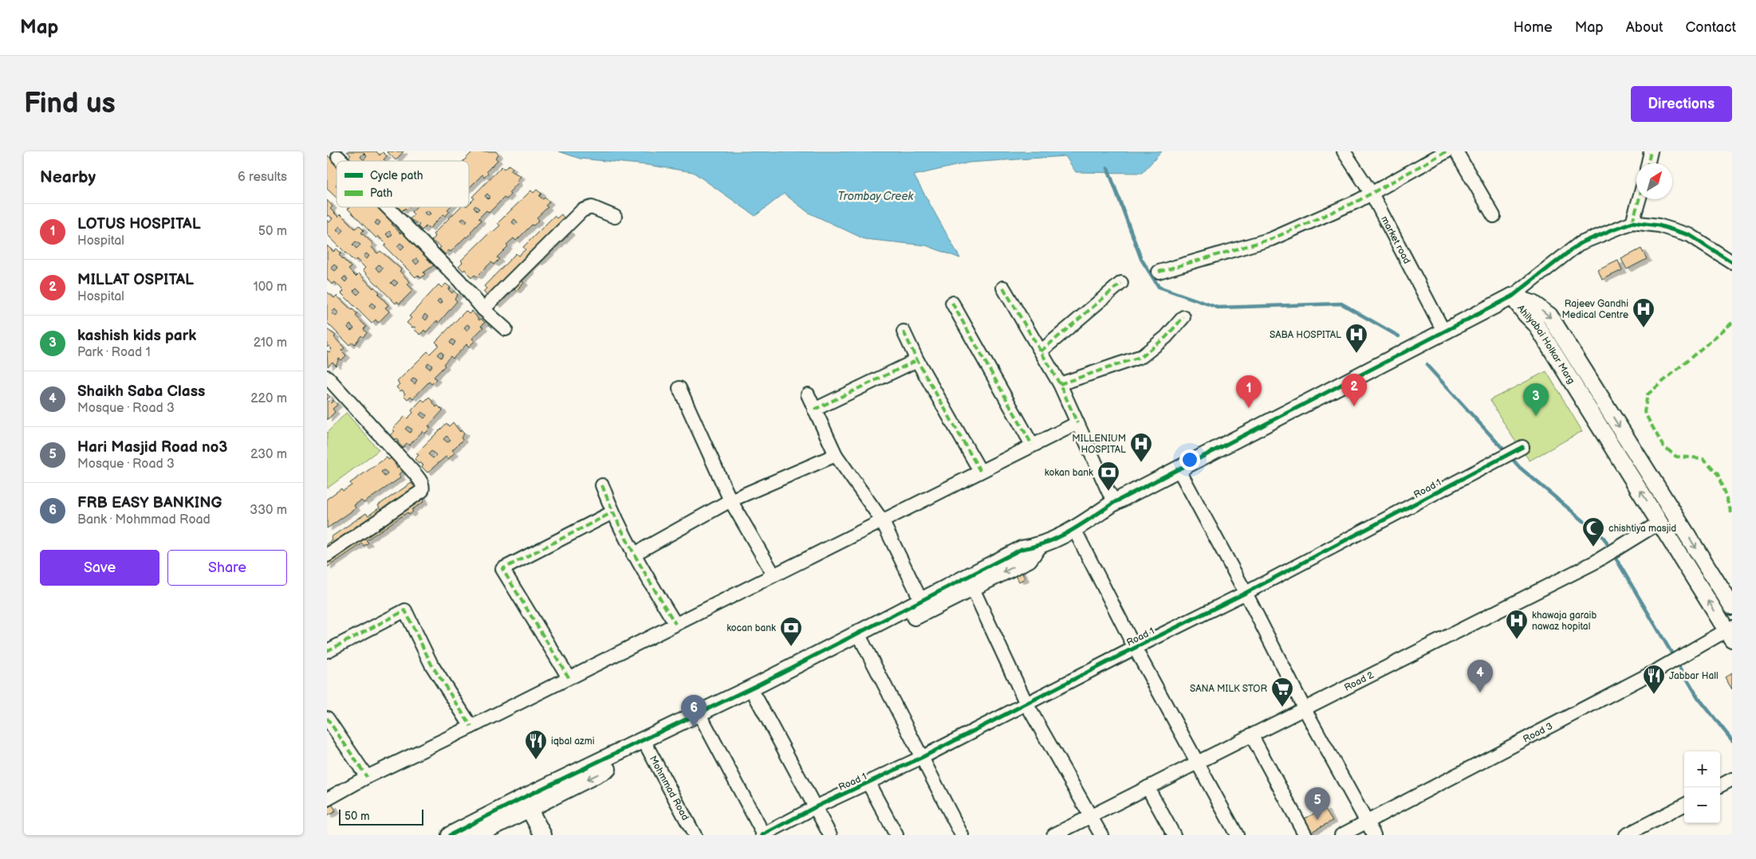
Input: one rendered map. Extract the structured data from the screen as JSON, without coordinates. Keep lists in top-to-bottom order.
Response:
{
  "streets": {
    "street": [
      "market road",
      "Ahilyabai Holkar Marg",
      "Road 1",
      "Road 2",
      "Road 3",
      "Mohmmad Road"
    ]
  },
  "crossings": [
    ["Ahilyabai Holkar Marg", "Road 2"],
    ["Ahilyabai Holkar Marg", "Road 3"]
  ],
  "water": ["Trombay Creek"],
  "places": {
    "hospital": [
      "Rajeev Gandhi Medical Centre",
      "SABA HOSPITAL",
      "MILLENIUM HOSPITAL",
      "khawaja garaib nawaz hopital"
    ],
    "bank": ["kokan bank", "kocan bank"],
    "mosque": ["chishtiya masjid"],
    "restaurant": ["Jabbar Hall", "iqbal azmi"],
    "supermarket": ["SANA MILK STOR"]
  },
  "legend": ["Cycle path", "Path"],
  "scale_bar": "50 m",
  "north": "top right",
  "page": {
    "header": "Map",
    "nav": [
      "Home",
      "Map",
      "About",
      "Contact"
    ],
    "buttons": [
      "Directions",
      ["Save", "Share"]
    ],
    "title": "Find us",
    "heading": ["Nearby", "6 results"],
    "list": [
      {
        "mark": "1",
        "name": "LOTUS HOSPITAL",
        "note": "Hospital",
        "value": "50 m"
      },
      {
        "mark": "2",
        "name": "MILLAT OSPITAL",
        "note": "Hospital",
        "value": "100 m"
      },
      {
        "mark": "3",
        "name": "kashish kids park",
        "note": "Park · Road 1",
        "value": "210 m"
      },
      {
        "mark": "4",
        "name": "Shaikh Saba Class",
        "note": "Mosque · Road 3",
        "value": "220 m"
      },
      {
        "mark": "5",
        "name": "Hari Masjid Road no3",
        "note": "Mosque · Road 3",
        "value": "230 m"
      },
      {
        "mark": "6",
        "name": "FRB EASY BANKING",
        "note": "Bank · Mohmmad Road",
        "value": "330 m"
      }
    ],
    "pins": [
      "2",
      "1",
      "3",
      "4",
      "6",
      "5"
    ],
    "map_buttons": ["+", "−"],
    "scale": "50 m"
  }
}
